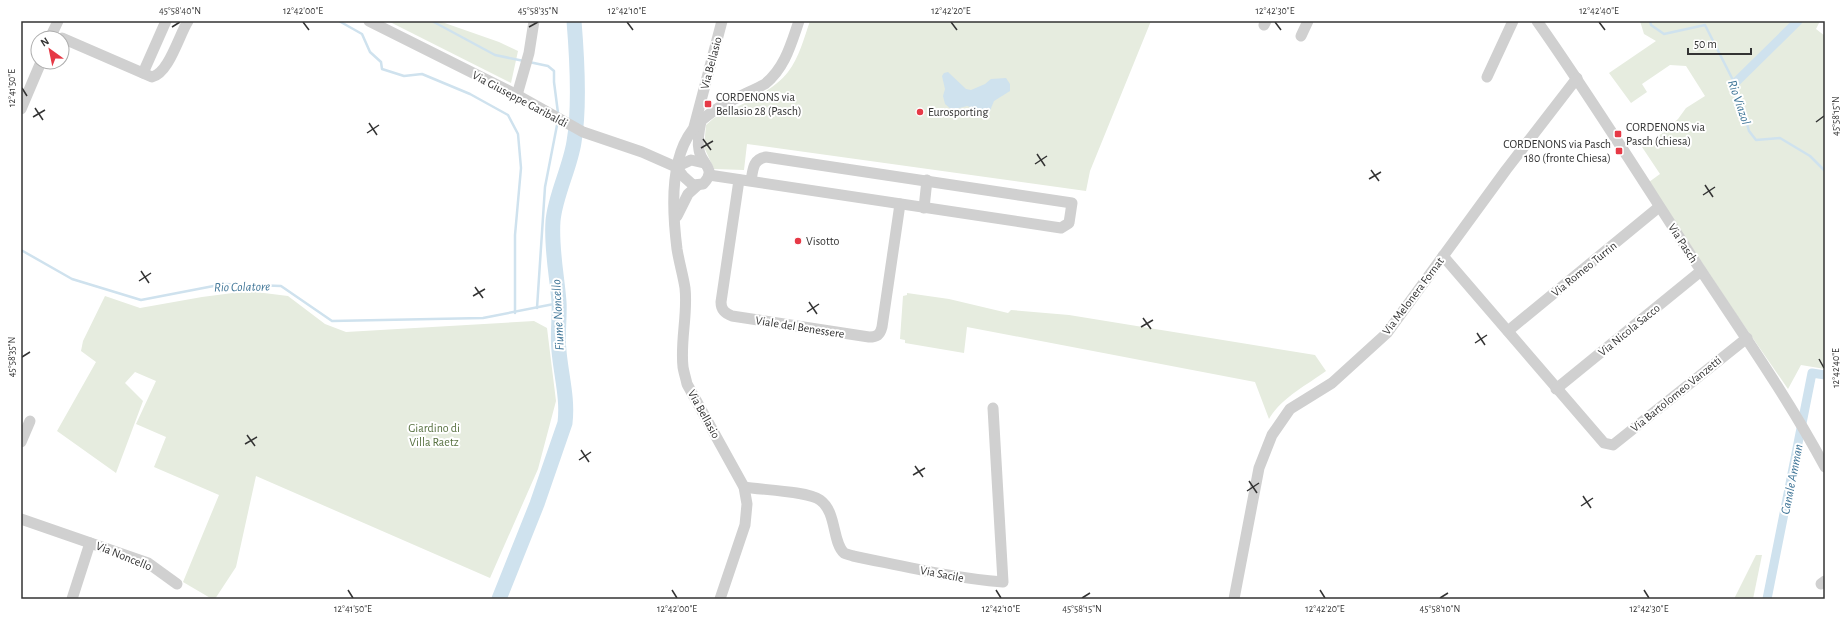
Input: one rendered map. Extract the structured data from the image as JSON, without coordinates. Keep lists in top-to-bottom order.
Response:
{
  "streets": {
    "street": [
      "Via Bellasio",
      "Via Giuseppe Garibaldi",
      "Via Pasch",
      "Via Romeo Turrin",
      "Via Melonera Fornat",
      "Viale del Benessere",
      "Via Nicola Sacco",
      "Via Bartolomeo Vanzetti",
      "Via Noncello",
      "Via Sacile"
    ]
  },
  "crossings": [
    ["Via Bellasio", "Via Giuseppe Garibaldi"],
    ["Via Bellasio", "Via Sacile"],
    ["Via Pasch", "Via Romeo Turrin"],
    ["Via Pasch", "Via Melonera Fornat"],
    ["Via Pasch", "Via Nicola Sacco"],
    ["Via Pasch", "Via Bartolomeo Vanzetti"],
    ["Via Nicola Sacco", "Via Bartolomeo Vanzetti"]
  ],
  "water": [
    "Rio Viazol",
    "Rio Colatore",
    "Fiume Noncello",
    "Canale Amman"
  ],
  "parks": ["Giardino di Villa Raetz"],
  "places": {
    "transit": ["CORDENONS via Bellasio 28 (Pasch)", "CORDENONS via Pasch (chiesa)", "CORDENONS via Pasch 180 (fronte Chiesa)"],
    "other": ["Eurosporting", "Visotto"]
  },
  "scale_bar": "50 m",
  "north": "top left",
  "coordinates": [
    "45°58'40\"N",
    "12°42'00\"E",
    "45°58'35\"N",
    "12°42'10\"E",
    "12°42'20\"E",
    "12°42'30\"E",
    "12°42'40\"E",
    "12°41'50\"E",
    "45°58'15\"N",
    "45°58'10\"N"
  ]
}
